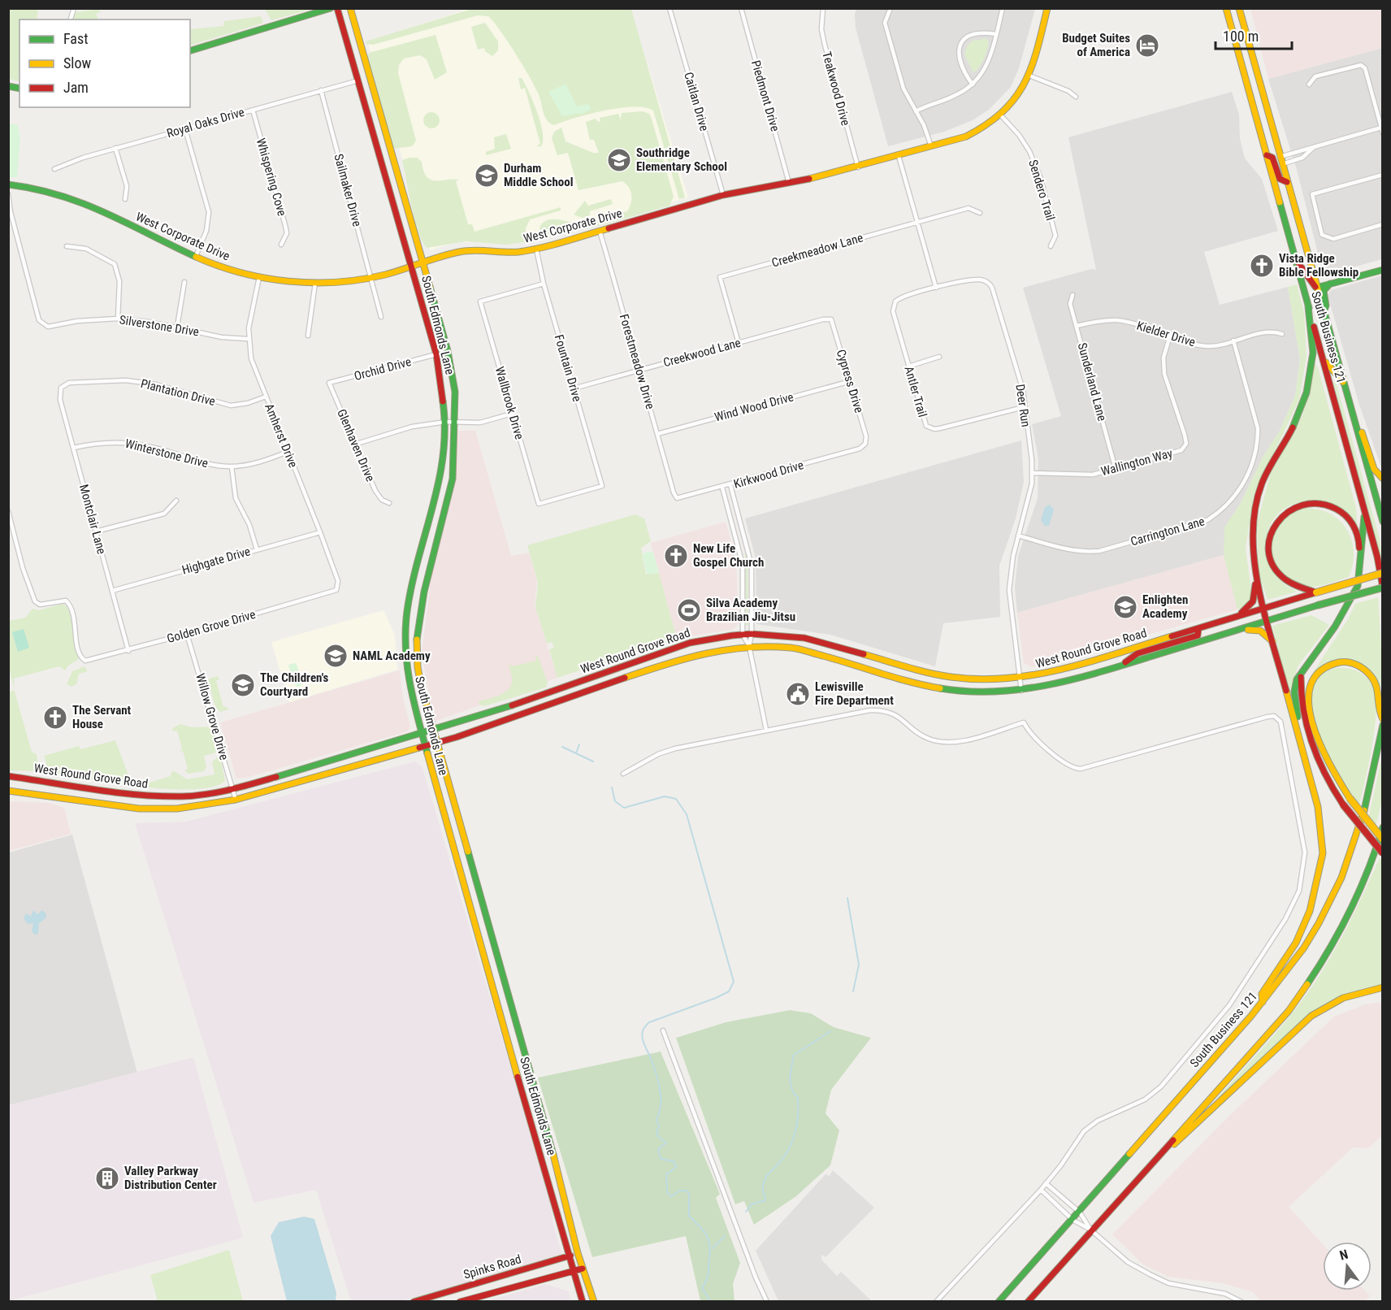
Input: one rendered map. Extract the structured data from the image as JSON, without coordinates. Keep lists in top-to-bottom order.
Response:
{
  "streets": {
    "main road": [
      "West Corporate Drive",
      "South Edmonds Lane",
      "South Business 121",
      "West Round Grove Road",
      "Spinks Road"
    ],
    "street": [
      "Teakwood Drive",
      "Piedmont Drive",
      "Caitlan Drive",
      "Royal Oaks Drive",
      "Whispering Cove",
      "Sailmaker Drive",
      "Sendero Trail",
      "Creekmeadow Lane",
      "Silverstone Drive",
      "Kielder Drive",
      "Creekwood Lane",
      "Forestmeadow Drive",
      "Fountain Drive",
      "Orchid Drive",
      "Cypress Drive",
      "Sunderland Lane",
      "Antler Trail",
      "Plantation Drive",
      "Wallbrook Drive",
      "Deer Run",
      "Wind Wood Drive",
      "Amherst Drive",
      "Glenhaven Drive",
      "Winterstone Drive",
      "Wallington Way",
      "Kirkwood Drive",
      "Montclair Lane",
      "Carrington Lane",
      "Highgate Drive",
      "Golden Grove Drive",
      "Willow Grove Drive"
    ]
  },
  "crossings": [
    ["Teakwood Drive", "West Corporate Drive"],
    ["Piedmont Drive", "West Corporate Drive"],
    ["Caitlan Drive", "West Corporate Drive"],
    ["Royal Oaks Drive", "Whispering Cove"],
    ["Royal Oaks Drive", "Sailmaker Drive"],
    ["Royal Oaks Drive", "South Edmonds Lane"],
    ["Sailmaker Drive", "West Corporate Drive"],
    ["Sendero Trail", "West Corporate Drive"],
    ["West Corporate Drive", "South Edmonds Lane"],
    ["West Corporate Drive", "Forestmeadow Drive"],
    ["West Corporate Drive", "Fountain Drive"],
    ["West Corporate Drive", "Amherst Drive"],
    ["Creekmeadow Lane", "Creekwood Lane"],
    ["South Edmonds Lane", "Orchid Drive"],
    ["South Edmonds Lane", "West Round Grove Road"],
    ["South Edmonds Lane", "Spinks Road"],
    ["Silverstone Drive", "Amherst Drive"],
    ["Kielder Drive", "Sunderland Lane"],
    ["Kielder Drive", "Wallington Way"],
    ["Kielder Drive", "Carrington Lane"],
    ["South Business 121", "West Round Grove Road"],
    ["Creekwood Lane", "Forestmeadow Drive"],
    ["Creekwood Lane", "Fountain Drive"],
    ["Creekwood Lane", "Cypress Drive"],
    ["Forestmeadow Drive", "Wind Wood Drive"],
    ["Forestmeadow Drive", "Kirkwood Drive"],
    ["Fountain Drive", "Wallbrook Drive"],
    ["Orchid Drive", "Glenhaven Drive"],
    ["Cypress Drive", "Wind Wood Drive"],
    ["Cypress Drive", "Kirkwood Drive"],
    ["Sunderland Lane", "Wallington Way"],
    ["Antler Trail", "Deer Run"],
    ["Plantation Drive", "Amherst Drive"],
    ["Plantation Drive", "Montclair Lane"],
    ["Deer Run", "Wallington Way"],
    ["Deer Run", "Carrington Lane"],
    ["Deer Run", "West Round Grove Road"],
    ["Amherst Drive", "Winterstone Drive"],
    ["Amherst Drive", "Highgate Drive"],
    ["Amherst Drive", "Golden Grove Drive"],
    ["Winterstone Drive", "Montclair Lane"],
    ["Montclair Lane", "Highgate Drive"],
    ["Montclair Lane", "Golden Grove Drive"],
    ["Golden Grove Drive", "Willow Grove Drive"],
    ["West Round Grove Road", "Willow Grove Drive"]
  ],
  "places": {
    "hotel": ["Budget Suites of America"],
    "school or university": [
      "Southridge Elementary School",
      "Durham Middle School",
      "Enlighten Academy",
      "NAML Academy",
      "The Children's Courtyard"
    ],
    "church": ["Vista Ridge Bible Fellowship", "New Life Gospel Church", "The Servant House"],
    "sports": ["Silva Academy Brazilian Jiu-Jitsu"],
    "public building": ["Lewisville Fire Department"],
    "building": ["Valley Parkway Distribution Center"]
  },
  "legend": ["Fast", "Slow", "Jam"],
  "scale_bar": "100 m",
  "north": "top"
}
